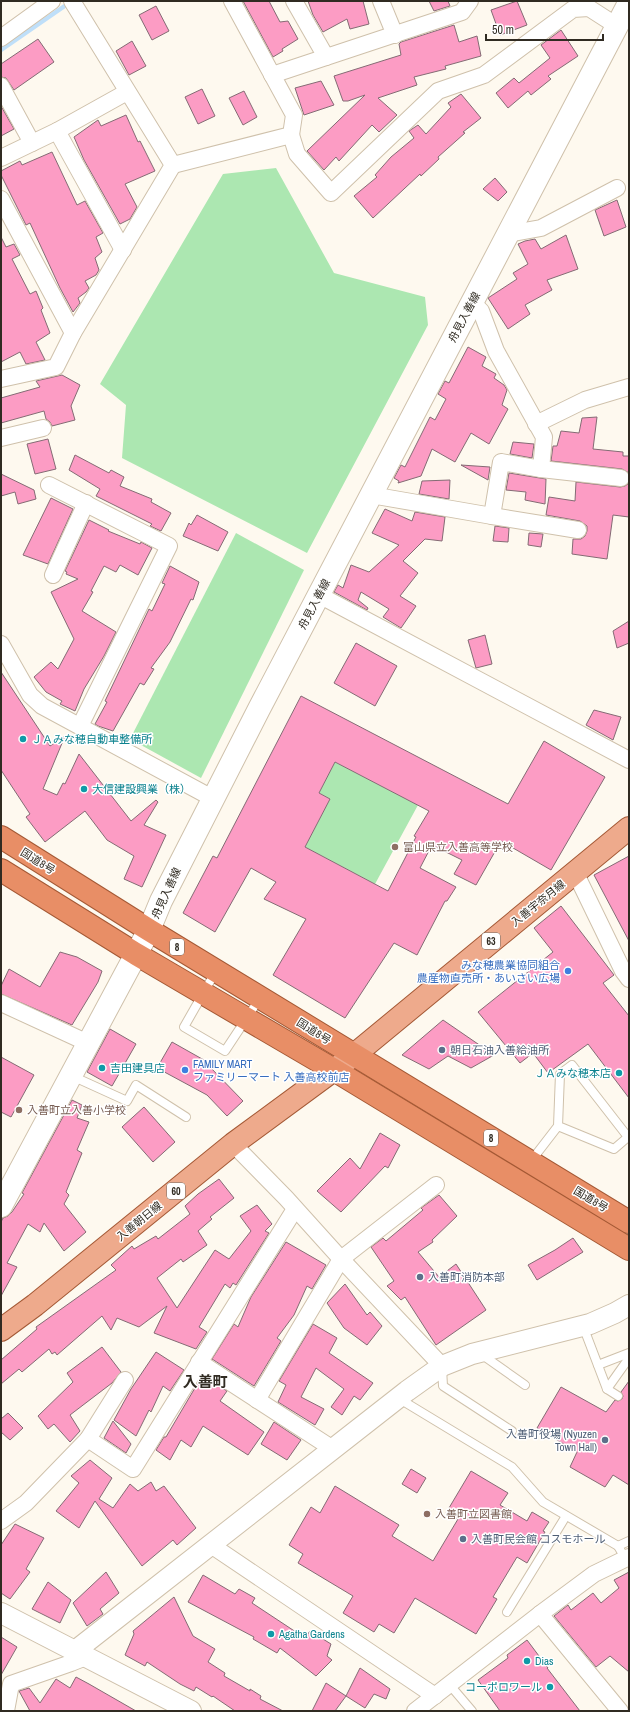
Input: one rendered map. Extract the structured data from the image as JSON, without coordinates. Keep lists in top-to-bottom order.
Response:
{
  "streets": {
    "highway": ["国道8号", "8"],
    "main road": [
      "舟見入善線",
      "入善宇奈月線",
      "63",
      "60",
      "入善朝日線"
    ]
  },
  "crossings": [
    ["舟見入善線", "国道8号"],
    ["国道8号", "入善宇奈月線"],
    ["国道8号", "入善朝日線"],
    ["入善宇奈月線", "入善朝日線"]
  ],
  "districts": ["入善町"],
  "places": [
    "ＪＡみな穂自動車整備所",
    "大信建設興業（株）",
    "富山県立入善高等学校",
    "みな穂農業協同組合 農産物直売所・あいさい広場",
    "朝日石油入善給油所",
    "吉田建具店",
    "FAMILY MART ファミリーマート 入善高校前店",
    "ＪＡみな穂本店",
    "入善町立入善小学校",
    "入善町消防本部",
    "入善町役場 (Nyuzen Town Hall)",
    "入善町立図書館",
    "入善町民会館 コスモホール",
    "Agatha Gardens",
    "Dias",
    "コーポロワール"
  ],
  "scale_bar": "50 m"
}
